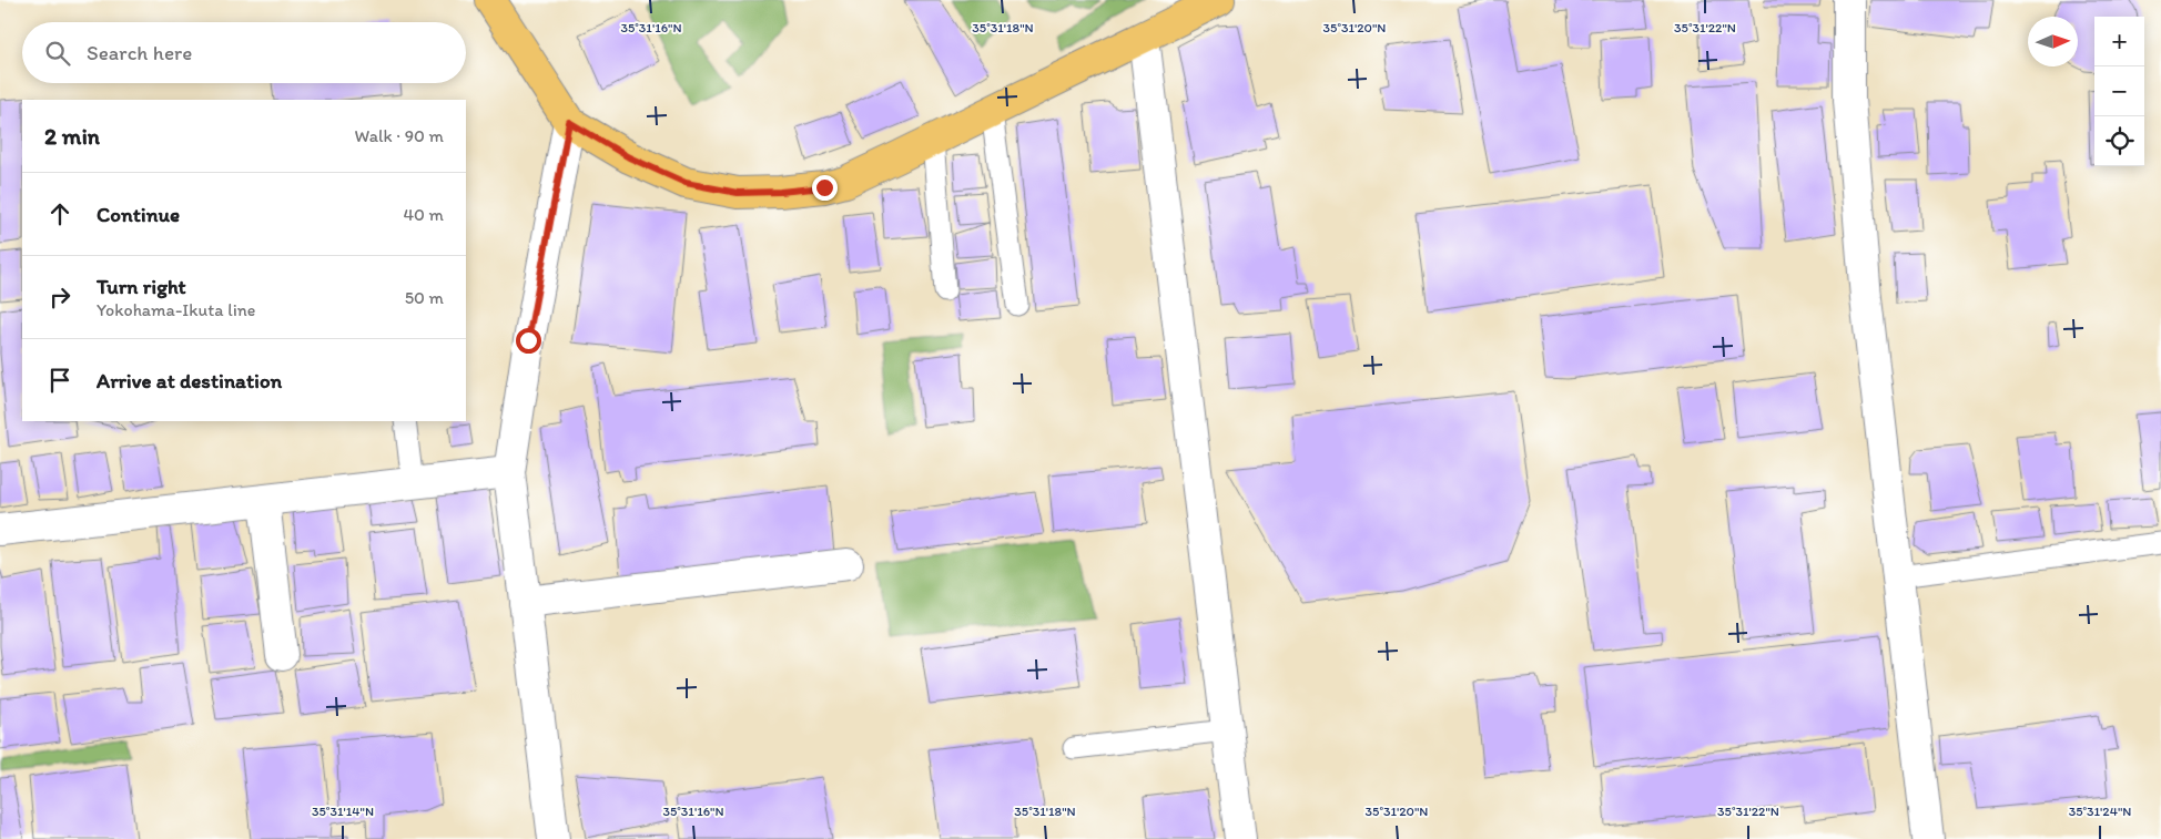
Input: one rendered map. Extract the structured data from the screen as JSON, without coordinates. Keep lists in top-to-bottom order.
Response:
{
  "north": "right",
  "page": {
    "map_buttons": ["+", "−"],
    "search": "Search here",
    "heading": ["2 min", "Walk · 90 m"],
    "list": [
      ["Continue", "40 m"],
      ["Turn right", "Yokohama-Ikuta line", "50 m"],
      "Arrive at destination"
    ]
  },
  "coordinates": [
    "35°31'16\"N",
    "35°31'18\"N",
    "35°31'20\"N",
    "35°31'22\"N",
    "35°31'14\"N",
    "35°31'24\"N"
  ]
}
